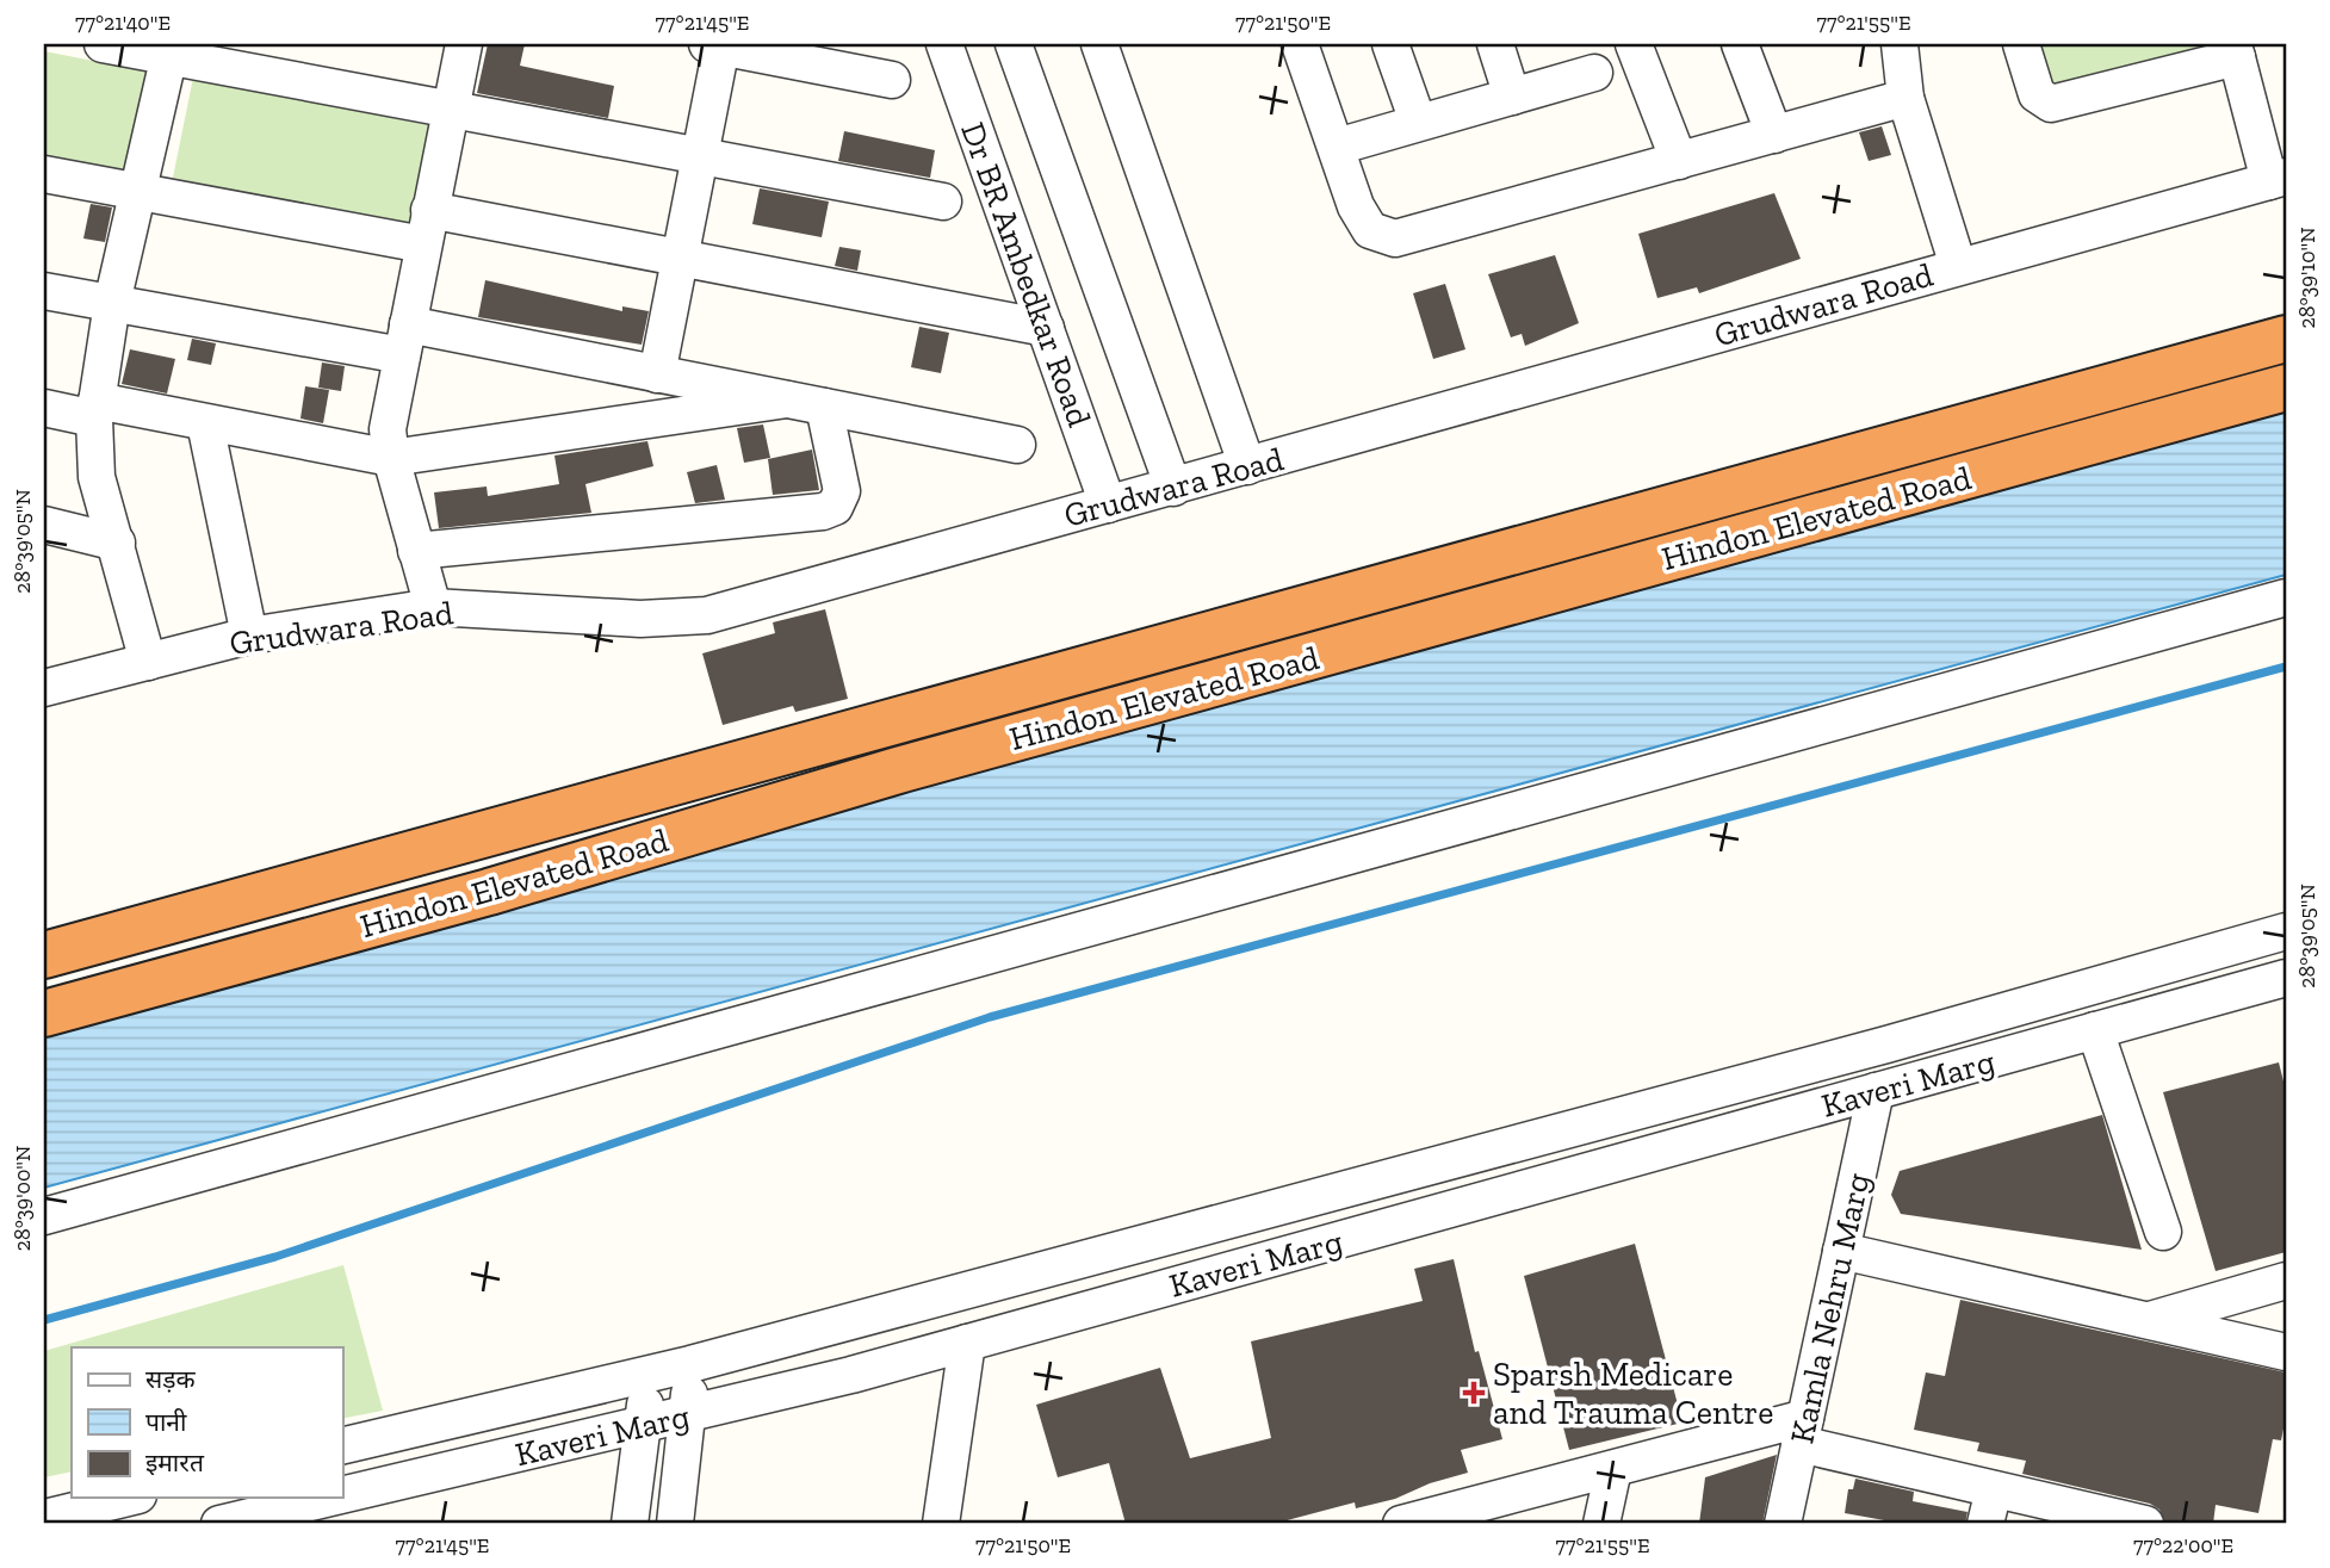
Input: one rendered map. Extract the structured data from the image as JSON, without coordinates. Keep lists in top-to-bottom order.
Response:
{
  "streets": {
    "highway": ["Hindon Elevated Road"],
    "street": [
      "Dr BR Ambedkar Road",
      "Grudwara Road",
      "Kaveri Marg",
      "Kamla Nehru Marg"
    ]
  },
  "crossings": [
    ["Dr BR Ambedkar Road", "Grudwara Road"],
    ["Kaveri Marg", "Kamla Nehru Marg"]
  ],
  "places": {
    "health": ["Sparsh Medicare and Trauma Centre"]
  },
  "legend": ["सड़क", "पानी", "इमारत"],
  "coordinates": [
    "77°21'40\"E",
    "77°21'45\"E",
    "77°21'50\"E",
    "77°21'55\"E",
    "28°39'10\"N",
    "28°39'05\"N",
    "28°39'00\"N",
    "77°22'00\"E"
  ]
}
